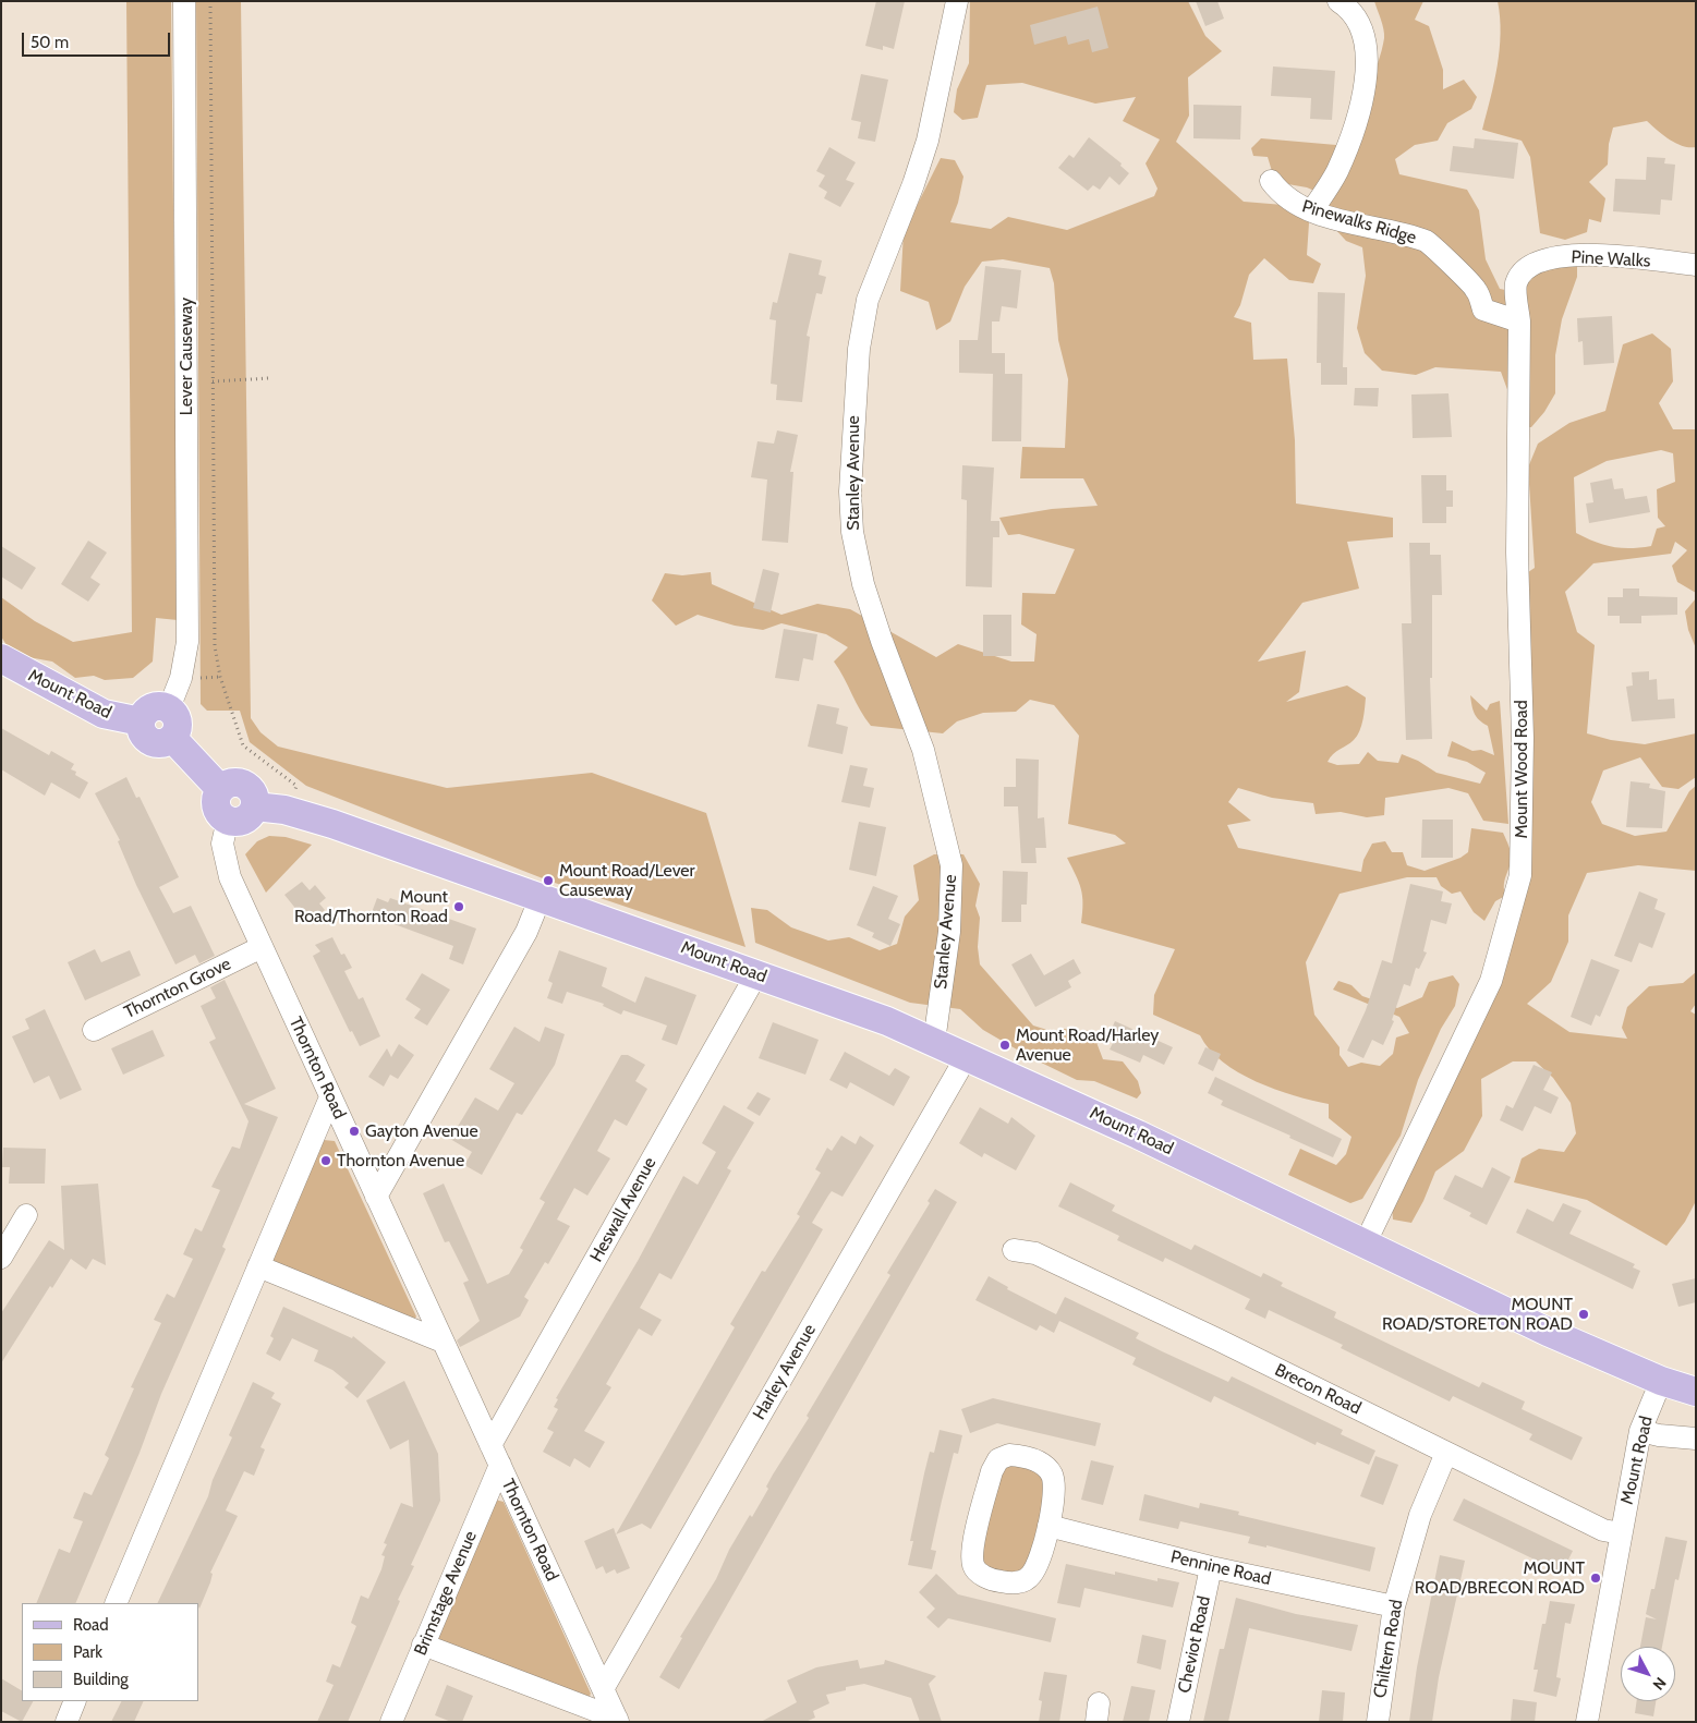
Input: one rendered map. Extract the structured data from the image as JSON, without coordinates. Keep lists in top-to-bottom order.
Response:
{
  "streets": {
    "main road": ["Mount Road"],
    "street": [
      "Pinewalks Ridge",
      "Pine Walks",
      "Lever Causeway",
      "Stanley Avenue",
      "Mount Wood Road",
      "Thornton Grove",
      "Thornton Road",
      "Heswall Avenue",
      "Harley Avenue",
      "Brecon Road",
      "Pennine Road",
      "Brimstage Avenue",
      "Cheviot Road",
      "Chiltern Road"
    ]
  },
  "crossings": [
    ["Pinewalks Ridge", "Mount Wood Road"],
    ["Pine Walks", "Mount Wood Road"],
    ["Lever Causeway", "Mount Road"],
    ["Stanley Avenue", "Mount Road"],
    ["Mount Road", "Mount Wood Road"],
    ["Mount Road", "Thornton Road"],
    ["Mount Road", "Heswall Avenue"],
    ["Mount Road", "Harley Avenue"],
    ["Mount Road", "Brecon Road"],
    ["Thornton Grove", "Thornton Road"],
    ["Thornton Road", "Heswall Avenue"],
    ["Thornton Road", "Harley Avenue"],
    ["Thornton Road", "Brimstage Avenue"],
    ["Heswall Avenue", "Brimstage Avenue"],
    ["Brecon Road", "Chiltern Road"],
    ["Pennine Road", "Cheviot Road"],
    ["Pennine Road", "Chiltern Road"]
  ],
  "places": [
    "Mount Road/Lever Causeway",
    "Mount Road/Thornton Road",
    "Mount Road/Harley Avenue",
    "Gayton Avenue",
    "Thornton Avenue",
    "MOUNT ROAD/STORETON ROAD",
    "MOUNT ROAD/BRECON ROAD"
  ],
  "legend": ["Road", "Park", "Building"],
  "scale_bar": "50 m",
  "north": "bottom right"
}
